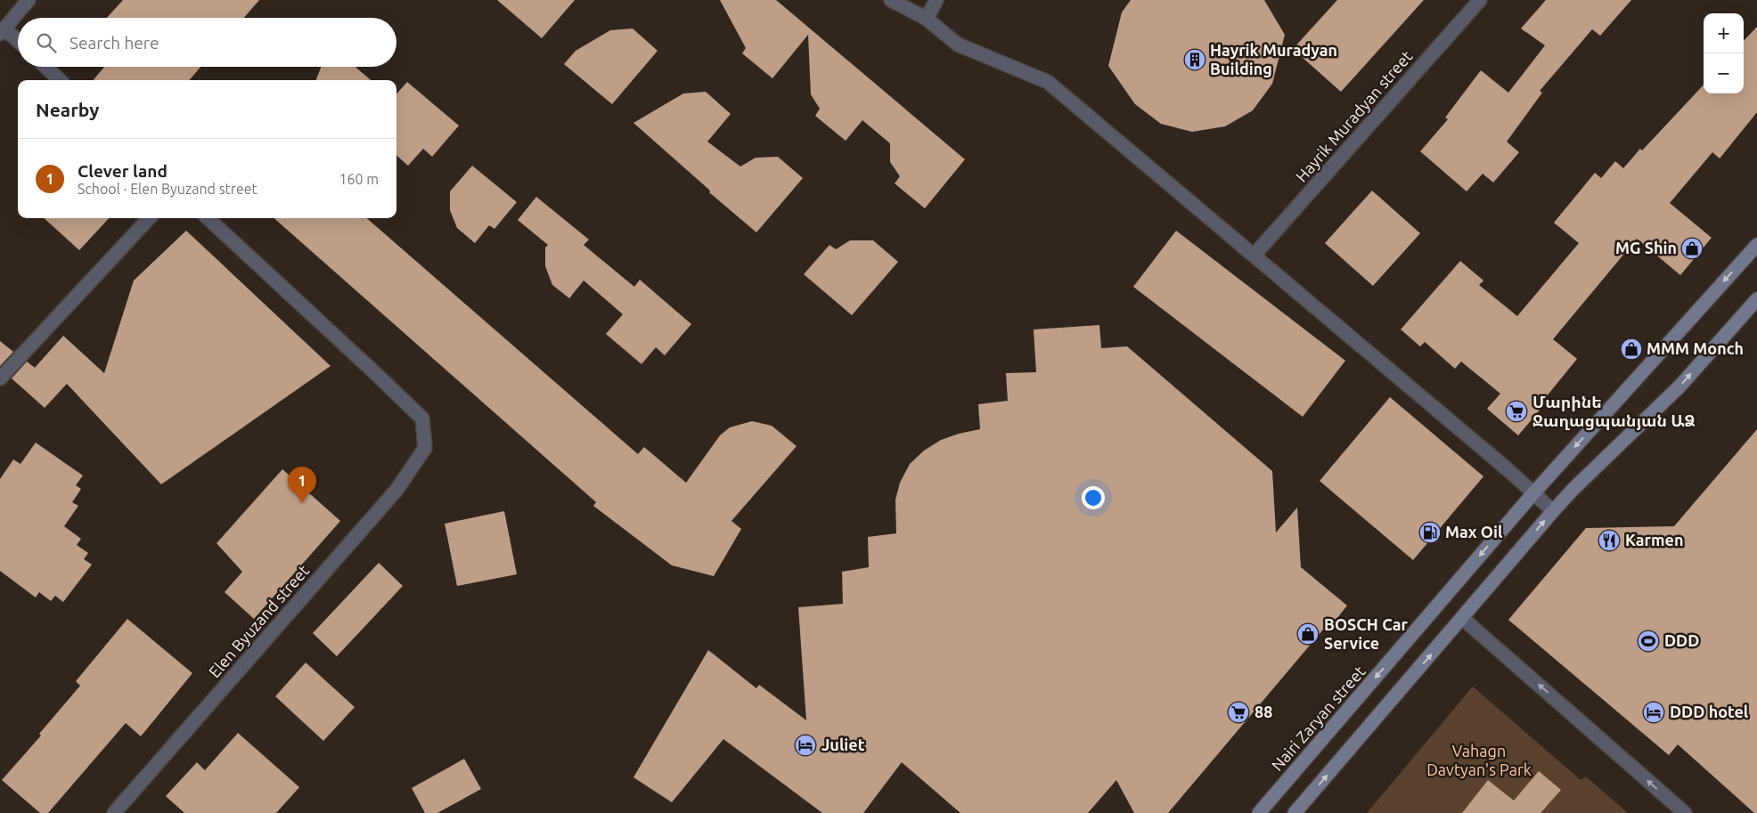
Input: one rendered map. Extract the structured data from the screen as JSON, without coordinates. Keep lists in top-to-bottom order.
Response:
{
  "streets": {
    "main road": ["Nairi Zaryan street"],
    "street": ["Hayrik Muradyan street", "Elen Byuzand street"]
  },
  "parks": ["Vahagn Davtyan's Park"],
  "places": {
    "building": ["Hayrik Muradyan Building"],
    "shop": ["MG Shin", "MMM Monch", "BOSCH Car Service"],
    "supermarket": ["Մարինե Ջաղացպանյան ԱՁ", "88"],
    "fuel station": ["Max Oil"],
    "restaurant": ["Karmen"],
    "sports": ["DDD"],
    "hotel": ["DDD hotel", "Juliet"]
  },
  "page": {
    "map_buttons": ["+", "−"],
    "search": "Search here",
    "heading": "Nearby",
    "list": [
      {
        "mark": "1",
        "name": "Clever land",
        "note": "School · Elen Byuzand street",
        "value": "160 m"
      }
    ],
    "pins": "1"
  }
}
